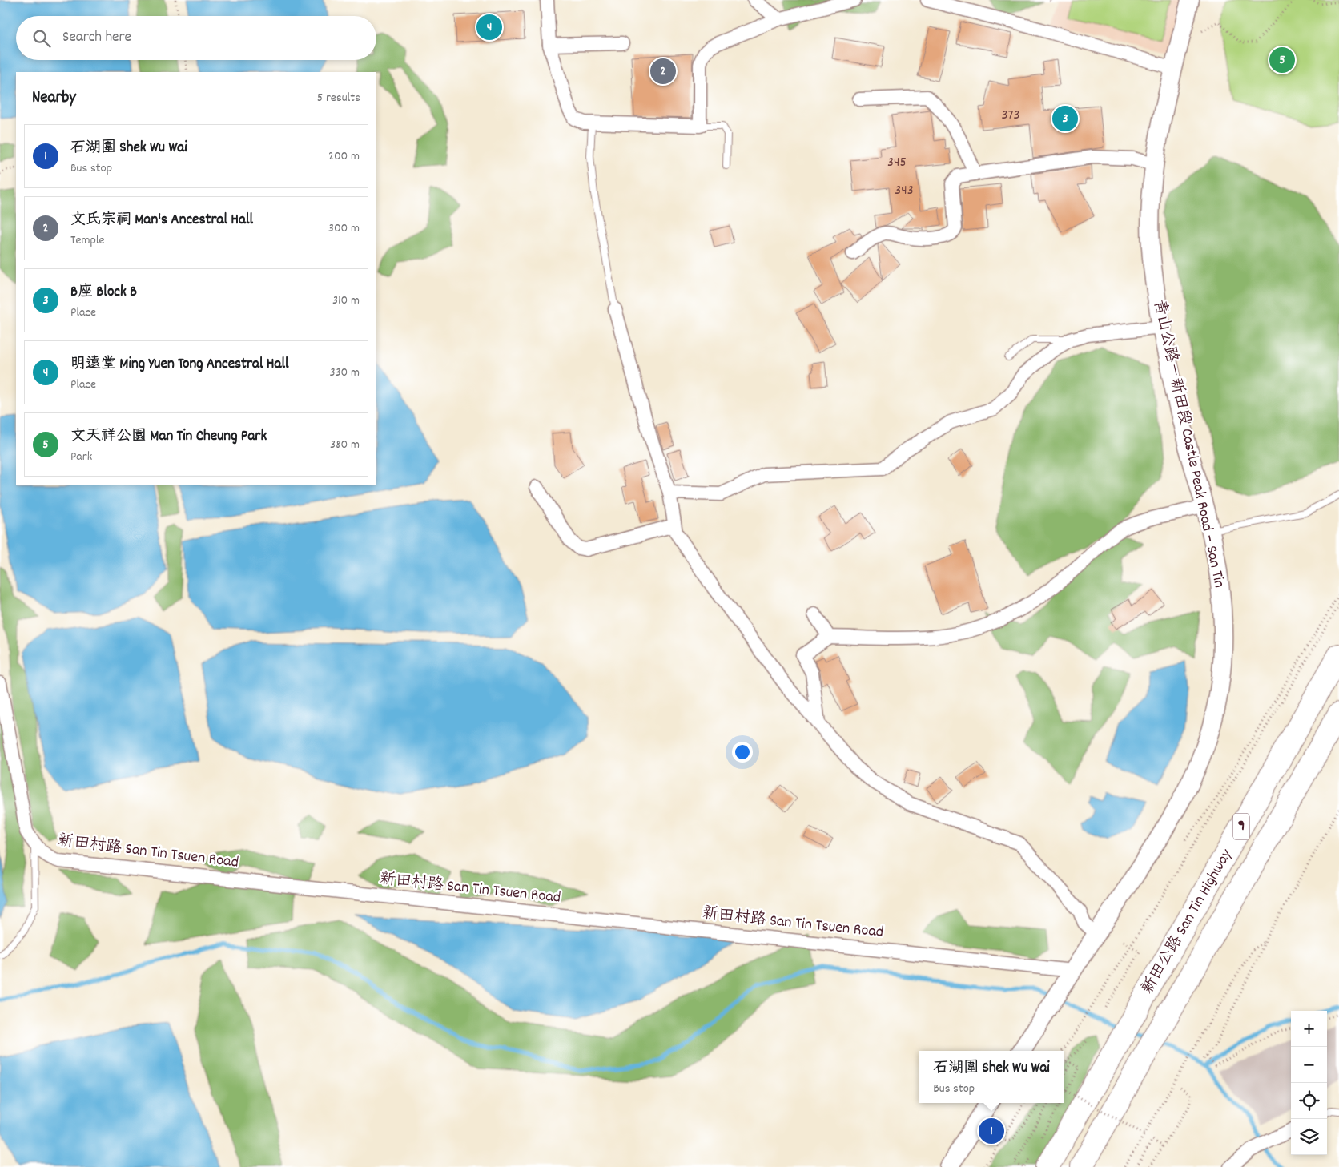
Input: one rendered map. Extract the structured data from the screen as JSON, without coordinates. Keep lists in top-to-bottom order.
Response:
{
  "streets": {
    "highway": ["9", "新田公路 San Tin Highway"],
    "main road": ["青山公路－新田段 Castle Peak Road – San Tin"],
    "street": ["新田村路 San Tin Tsuen Road"]
  },
  "crossings": [
    ["青山公路－新田段 Castle Peak Road – San Tin", "新田村路 San Tin Tsuen Road"]
  ],
  "house_numbers": ["373", "345", "343"],
  "page": {
    "pins": [
      "4",
      "5",
      "2",
      "3",
      "1"
    ],
    "search": "Search here",
    "heading": ["Nearby", "5 results"],
    "list": [
      {
        "mark": "1",
        "name": "石湖圍 Shek Wu Wai",
        "note": "Bus stop",
        "value": "200 m"
      },
      {
        "mark": "2",
        "name": "文氏宗祠 Man's Ancestral Hall",
        "note": "Temple",
        "value": "300 m"
      },
      {
        "mark": "3",
        "name": "B座 Block B",
        "note": "Place",
        "value": "310 m"
      },
      {
        "mark": "4",
        "name": "明遠堂 Ming Yuen Tong Ancestral Hall",
        "note": "Place",
        "value": "330 m"
      },
      {
        "mark": "5",
        "name": "文天祥公園 Man Tin Cheung Park",
        "note": "Park",
        "value": "380 m"
      }
    ],
    "map_buttons": ["+", "−"],
    "popup": ["石湖圍 Shek Wu Wai", "Bus stop"]
  }
}
